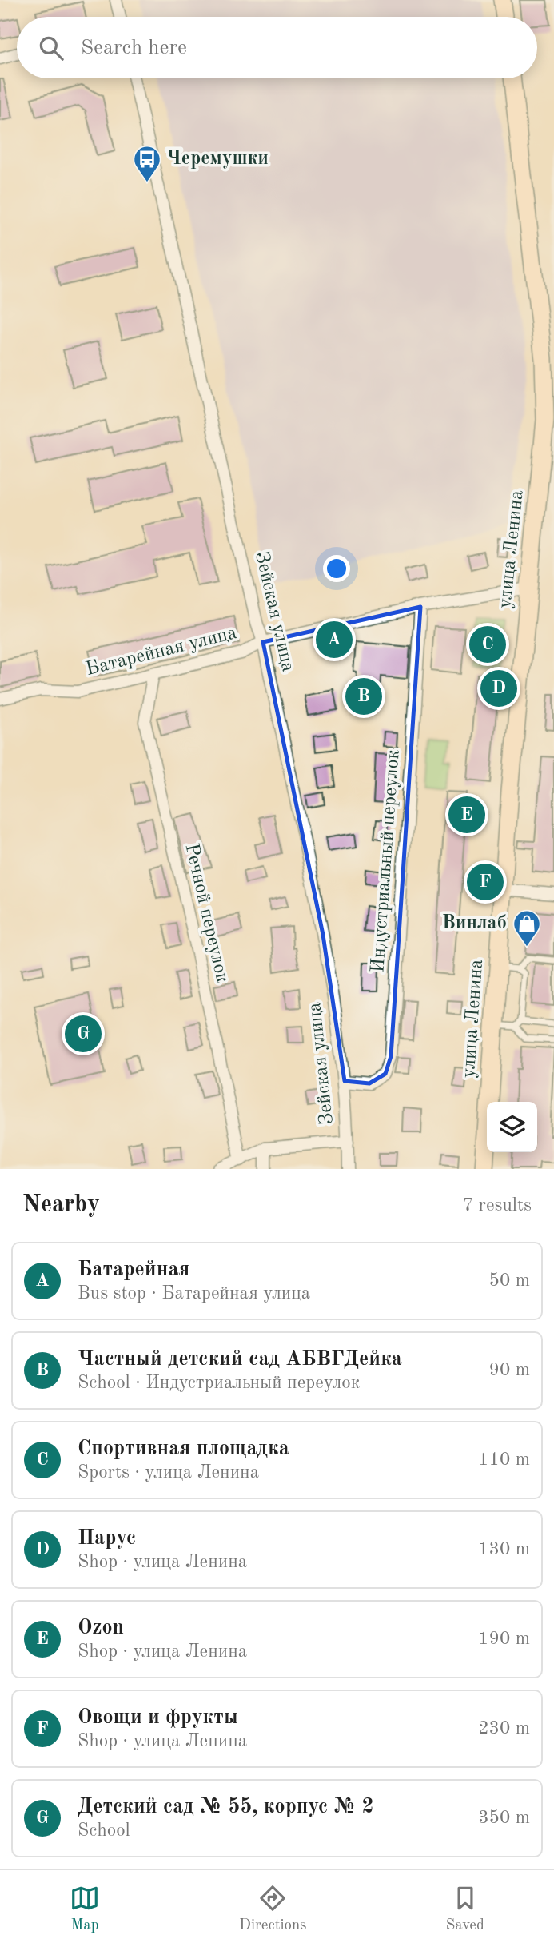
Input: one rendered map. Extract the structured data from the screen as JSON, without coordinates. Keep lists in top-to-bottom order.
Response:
{
  "streets": {
    "main road": ["улица Ленина"],
    "street": [
      "Зейская улица",
      "Батарейная улица",
      "Индустриальный переулок",
      "Речной переулок"
    ]
  },
  "crossings": [
    ["улица Ленина", "Батарейная улица"],
    ["Зейская улица", "Батарейная улица"],
    ["Зейская улица", "Индустриальный переулок"],
    ["Батарейная улица", "Индустриальный переулок"],
    ["Батарейная улица", "Речной переулок"]
  ],
  "places": {
    "bus stop": ["Черемушки"],
    "shop": ["Винлаб"]
  },
  "page": {
    "search": "Search here",
    "pins": [
      "A",
      "C",
      "D",
      "B",
      "E",
      "F",
      "G"
    ],
    "heading": ["Nearby", "7 results"],
    "list": [
      {
        "mark": "A",
        "name": "Батарейная",
        "note": "Bus stop · Батарейная улица",
        "value": "50 m"
      },
      {
        "mark": "B",
        "name": "Частный детский сад АБВГДейка",
        "note": "School · Индустриальный переулок",
        "value": "90 m"
      },
      {
        "mark": "C",
        "name": "Спортивная площадка",
        "note": "Sports · улица Ленина",
        "value": "110 m"
      },
      {
        "mark": "D",
        "name": "Парус",
        "note": "Shop · улица Ленина",
        "value": "130 m"
      },
      {
        "mark": "E",
        "name": "Ozon",
        "note": "Shop · улица Ленина",
        "value": "190 m"
      },
      {
        "mark": "F",
        "name": "Овощи и фрукты",
        "note": "Shop · улица Ленина",
        "value": "230 m"
      },
      {
        "mark": "G",
        "name": "Детский сад № 55, корпус № 2",
        "note": "School",
        "value": "350 m"
      }
    ],
    "nav": ["Map", "Directions", "Saved"]
  }
}
